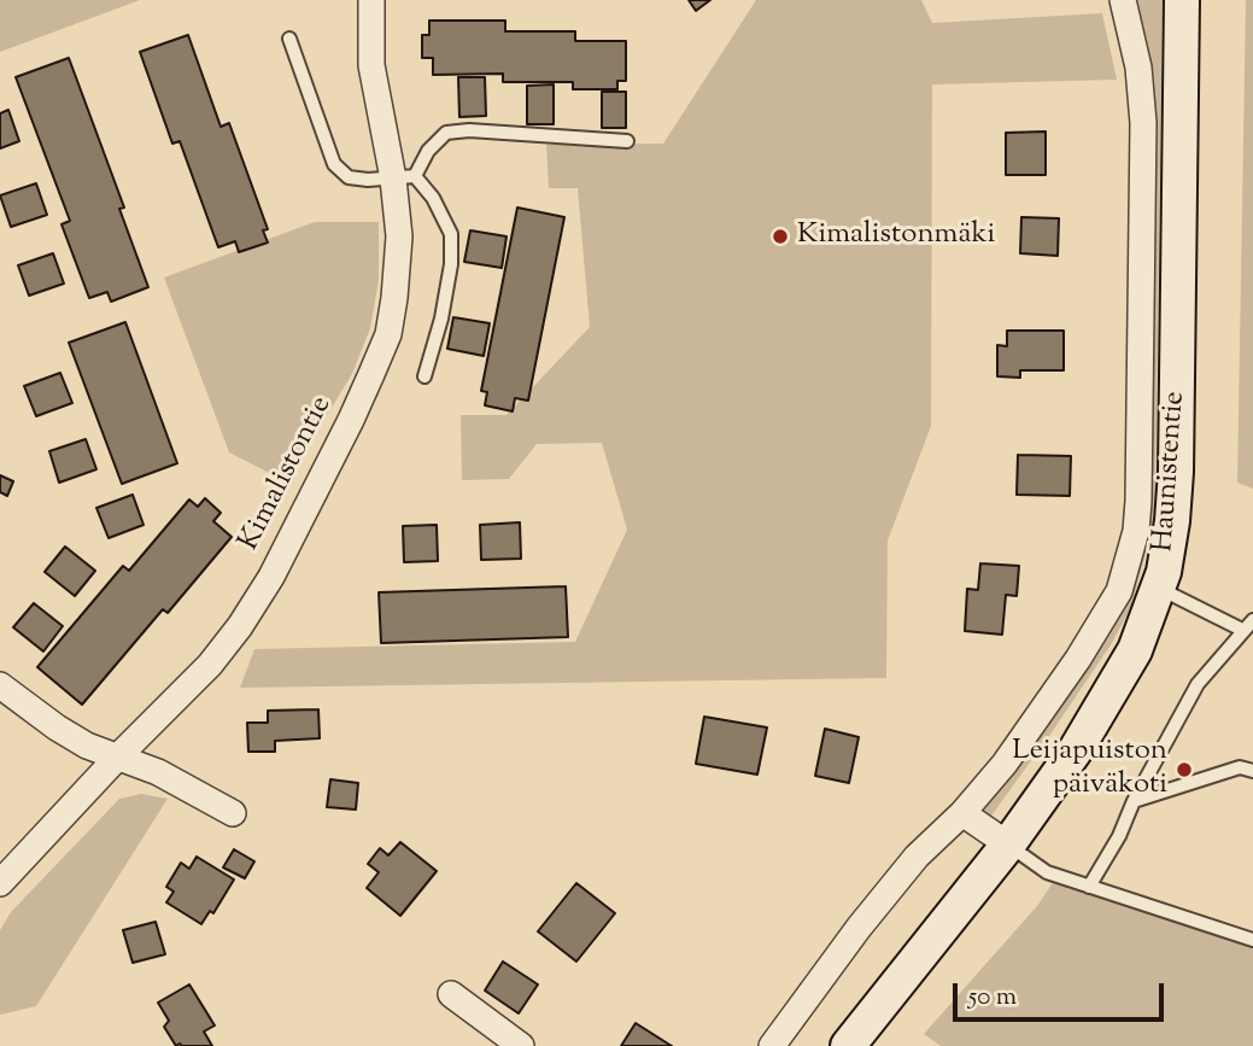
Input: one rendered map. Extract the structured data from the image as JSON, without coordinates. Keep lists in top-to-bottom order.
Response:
{
  "streets": {
    "street": ["Haunistentie", "Kimalistontie"]
  },
  "places": ["Kimalistonmäki", "Leijapuiston päiväkoti"],
  "scale_bar": "50 m"
}
